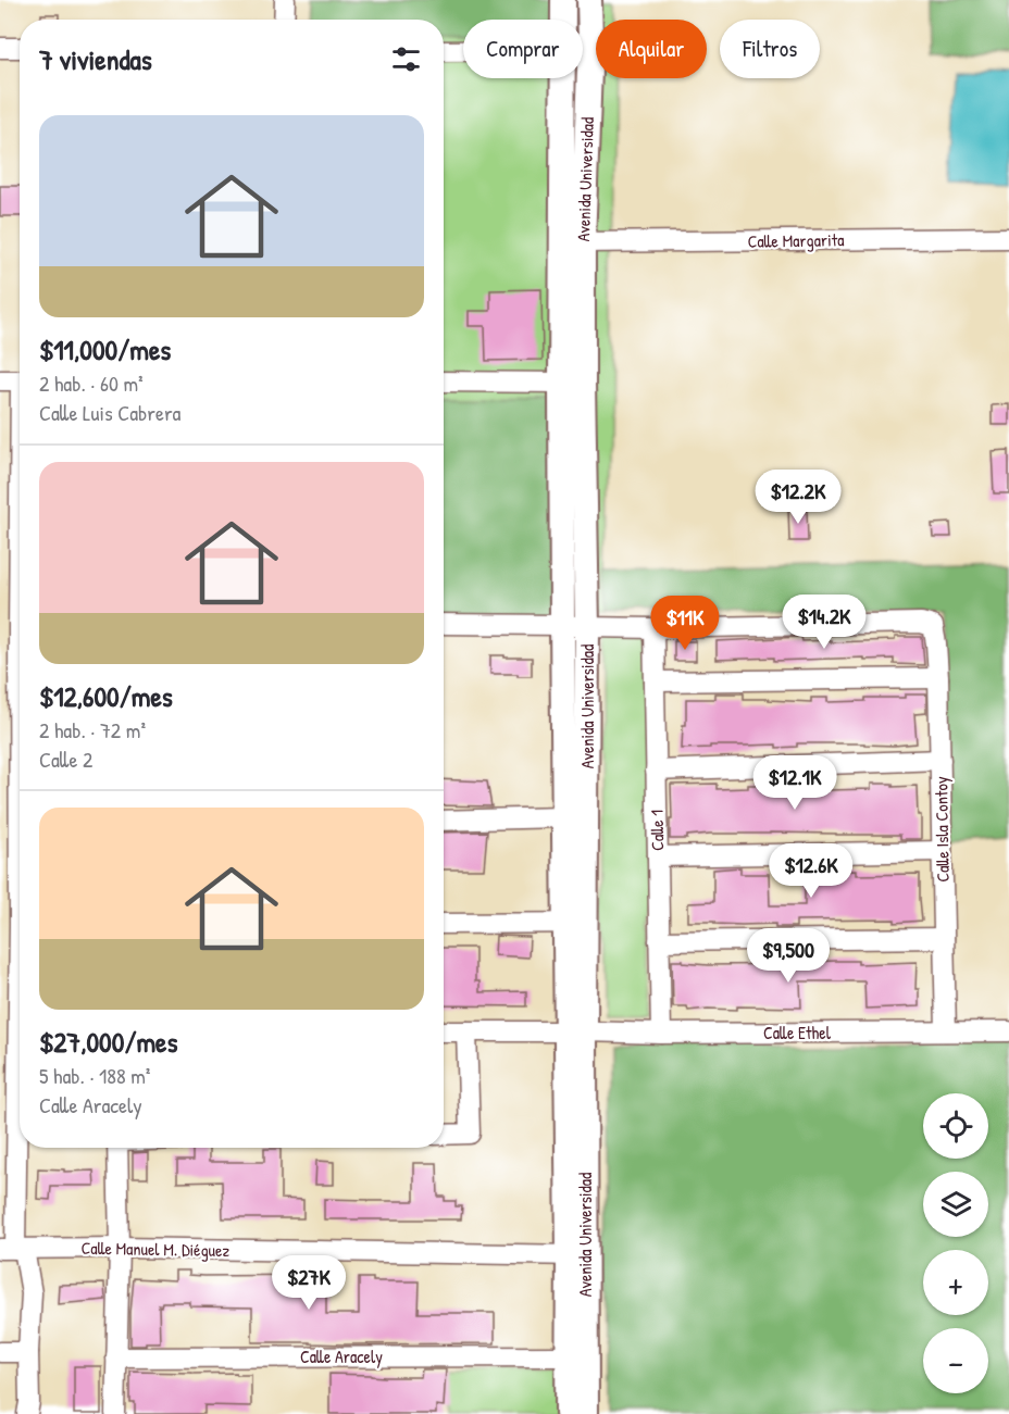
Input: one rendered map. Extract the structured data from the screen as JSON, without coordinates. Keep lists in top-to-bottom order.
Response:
{
  "streets": {
    "main road": ["Avenida Universidad"],
    "street": [
      "Calle Margarita",
      "Calle Isla Contoy",
      "Calle 1",
      "Calle Ethel",
      "Calle Manuel M. Diéguez",
      "Calle Aracely"
    ]
  },
  "crossings": [
    ["Avenida Universidad", "Calle Margarita"],
    ["Avenida Universidad", "Calle Ethel"],
    ["Avenida Universidad", "Calle Manuel M. Diéguez"],
    ["Avenida Universidad", "Calle Aracely"],
    ["Calle Isla Contoy", "Calle 1"],
    ["Calle Isla Contoy", "Calle Ethel"],
    ["Calle 1", "Calle Ethel"]
  ],
  "page": {
    "chip": ["Comprar", "Alquilar", "Filtros"],
    "heading": "7 viviendas",
    "list": [
      {
        "name": "$11,000/mes",
        "note": "2 hab. · 60 m² · Calle Luis Cabrera"
      },
      {
        "name": "$12,600/mes",
        "note": "2 hab. · 72 m² · Calle 2"
      },
      {
        "name": "$27,000/mes",
        "note": "5 hab. · 188 m² · Calle Aracely"
      }
    ],
    "price": [
      "$12.2K",
      "$14.2K",
      "$11K",
      "$12.1K",
      "$12.6K",
      "$9,500",
      "$27K"
    ],
    "map_buttons": ["+", "−"]
  }
}
